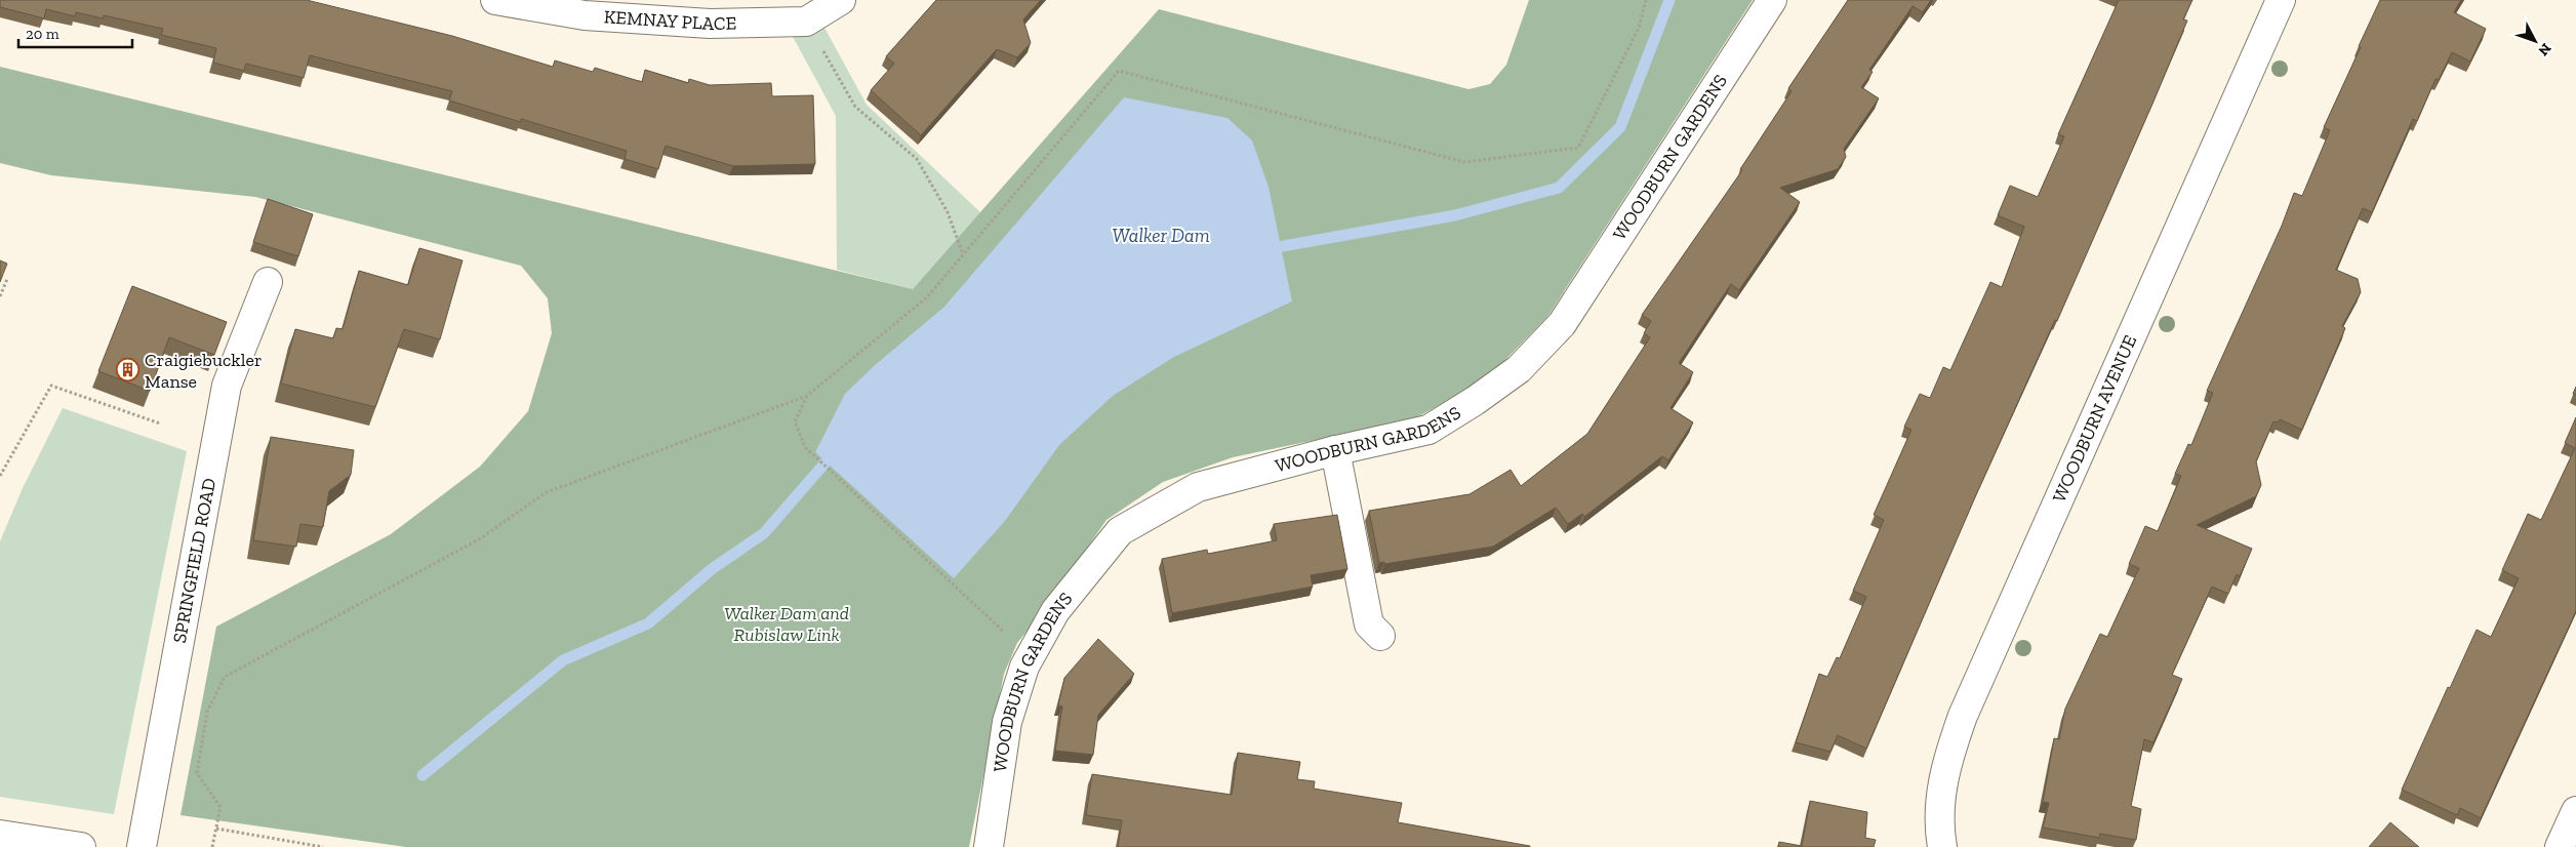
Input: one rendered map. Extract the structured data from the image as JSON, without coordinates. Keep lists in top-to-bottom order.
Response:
{
  "streets": {
    "street": [
      "KEMNAY PLACE",
      "WOODBURN GARDENS",
      "WOODBURN AVENUE",
      "SPRINGFIELD ROAD"
    ]
  },
  "water": ["Walker Dam"],
  "parks": ["Walker Dam and Rubislaw Link"],
  "places": {
    "building": ["Craigiebuckler Manse"]
  },
  "scale_bar": "20 m",
  "north": "bottom right"
}
